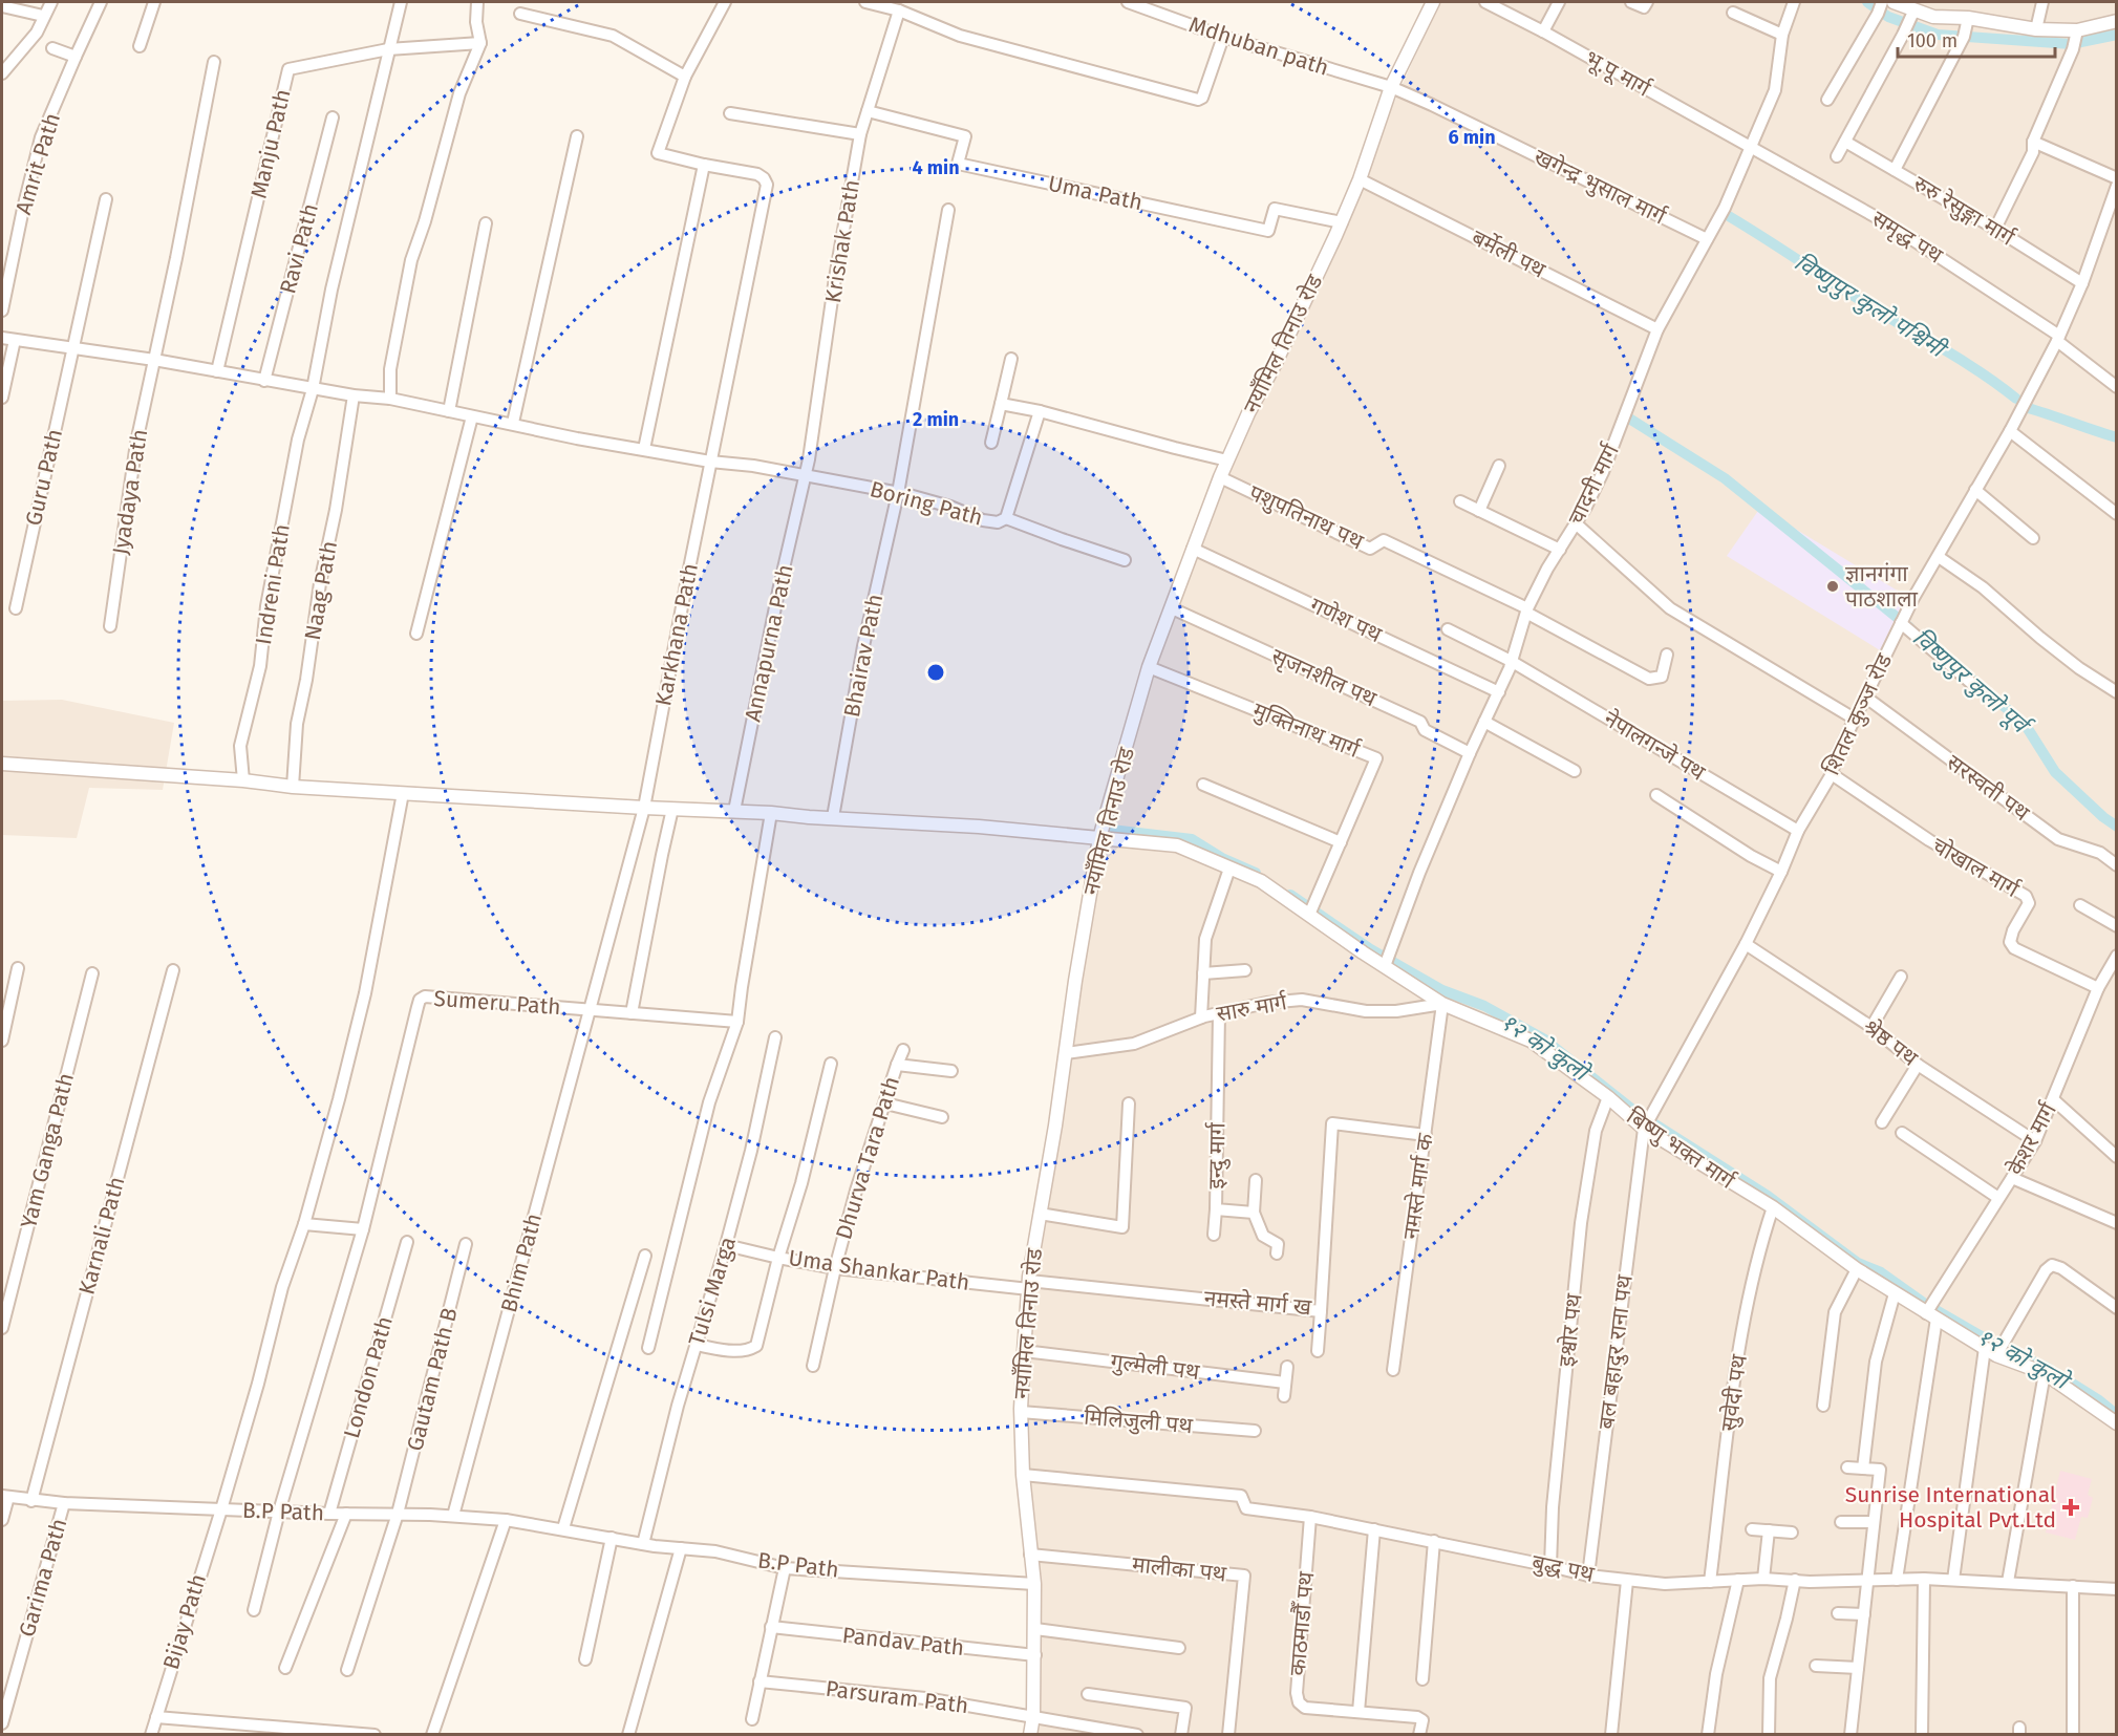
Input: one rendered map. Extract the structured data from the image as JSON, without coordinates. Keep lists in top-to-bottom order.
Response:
{
  "streets": {
    "street": [
      "Mdhuban path",
      "भू.पू मार्ग",
      "Manju Path",
      "Amrit Path",
      "खगेन्द्र भुसाल मार्ग",
      "Uma Path",
      "रुरु रेसुङ्गा मार्ग",
      "समृद्ध पथ",
      "Krishak Path",
      "Ravi Path",
      "बर्मेली पथ",
      "नयाँमिल तिनाउ रोड",
      "Guru Path",
      "चादनी मार्ग",
      "Jyadaya Path",
      "Boring Path",
      "पशुपतिनाथ पथ",
      "Indreni Path",
      "Naag Path",
      "गणेश पथ",
      "Karkhana Path",
      "Annapurna Path",
      "Bhairav Path",
      "सृजनशील पथ",
      "शितल कुञ्ज रोड",
      "मुक्तिनाथ मार्ग",
      "नेपालगन्जे पथ",
      "सरस्वती पथ",
      "चोखाल मार्ग",
      "Sumeru Path",
      "सारु मार्ग",
      "श्रेष्ठ पथ",
      "केशर मार्ग",
      "बिष्णु भक्त मार्ग",
      "Yam Ganga Path",
      "इन्दु मार्ग",
      "Dhurva Tara Path",
      "नमस्ते मार्ग क",
      "Karnali Path",
      "Bhim Path",
      "Uma Shankar Path",
      "Tulsi Marga",
      "नमस्ते मार्ग ख",
      "इश्वोर पथ",
      "बल बहादुर राना पथ",
      "गुल्मेली पथ",
      "London Path",
      "Gautam Path B",
      "सुवेदी पथ",
      "मिलिजुली पथ",
      "B.P Path",
      "बुद्ध पथ",
      "मालीका पथ",
      "Garima Path",
      "Bijay Path",
      "काठमाडौँ पथ",
      "Pandav Path",
      "Parsuram Path"
    ]
  },
  "crossings": [
    ["Mdhuban path", "खगेन्द्र भुसाल मार्ग"],
    ["Mdhuban path", "नयाँमिल तिनाउ रोड"],
    ["भू.पू मार्ग", "समृद्ध पथ"],
    ["भू.पू मार्ग", "चादनी मार्ग"],
    ["Manju Path", "Boring Path"],
    ["Manju Path", "Indreni Path"],
    ["खगेन्द्र भुसाल मार्ग", "नयाँमिल तिनाउ रोड"],
    ["खगेन्द्र भुसाल मार्ग", "चादनी मार्ग"],
    ["Uma Path", "Krishak Path"],
    ["Uma Path", "नयाँमिल तिनाउ रोड"],
    ["रुरु रेसुङ्गा मार्ग", "शितल कुञ्ज रोड"],
    ["समृद्ध पथ", "चादनी मार्ग"],
    ["समृद्ध पथ", "शितल कुञ्ज रोड"],
    ["Krishak Path", "Boring Path"],
    ["Krishak Path", "Annapurna Path"],
    ["Ravi Path", "Boring Path"],
    ["बर्मेली पथ", "नयाँमिल तिनाउ रोड"],
    ["बर्मेली पथ", "चादनी मार्ग"],
    ["नयाँमिल तिनाउ रोड", "पशुपतिनाथ पथ"],
    ["नयाँमिल तिनाउ रोड", "गणेश पथ"],
    ["नयाँमिल तिनाउ रोड", "सृजनशील पथ"],
    ["नयाँमिल तिनाउ रोड", "मुक्तिनाथ मार्ग"],
    ["नयाँमिल तिनाउ रोड", "सारु मार्ग"],
    ["नयाँमिल तिनाउ रोड", "बिष्णु भक्त मार्ग"],
    ["नयाँमिल तिनाउ रोड", "Uma Shankar Path"],
    ["नयाँमिल तिनाउ रोड", "नमस्ते मार्ग ख"],
    ["नयाँमिल तिनाउ रोड", "गुल्मेली पथ"],
    ["नयाँमिल तिनाउ रोड", "मिलिजुली पथ"],
    ["नयाँमिल तिनाउ रोड", "B.P Path"],
    ["नयाँमिल तिनाउ रोड", "बुद्ध पथ"],
    ["नयाँमिल तिनाउ रोड", "मालीका पथ"],
    ["नयाँमिल तिनाउ रोड", "Pandav Path"],
    ["नयाँमिल तिनाउ रोड", "Parsuram Path"],
    ["Guru Path", "Boring Path"],
    ["चादनी मार्ग", "पशुपतिनाथ पथ"],
    ["चादनी मार्ग", "गणेश पथ"],
    ["चादनी मार्ग", "सृजनशील पथ"],
    ["चादनी मार्ग", "नेपालगन्जे पथ"],
    ["चादनी मार्ग", "बिष्णु भक्त मार्ग"],
    ["Jyadaya Path", "Boring Path"],
    ["Boring Path", "Indreni Path"],
    ["Boring Path", "Naag Path"],
    ["Boring Path", "Karkhana Path"],
    ["Boring Path", "Annapurna Path"],
    ["Boring Path", "Bhairav Path"],
    ["Indreni Path", "बिष्णु भक्त मार्ग"],
    ["Naag Path", "बिष्णु भक्त मार्ग"],
    ["Karkhana Path", "Sumeru Path"],
    ["Karkhana Path", "बिष्णु भक्त मार्ग"],
    ["Karkhana Path", "Bhim Path"],
    ["Annapurna Path", "बिष्णु भक्त मार्ग"],
    ["Bhairav Path", "बिष्णु भक्त मार्ग"],
    ["शितल कुञ्ज रोड", "नेपालगन्जे पथ"],
    ["शितल कुञ्ज रोड", "सरस्वती पथ"],
    ["शितल कुञ्ज रोड", "चोखाल मार्ग"],
    ["शितल कुञ्ज रोड", "श्रेष्ठ पथ"],
    ["शितल कुञ्ज रोड", "बिष्णु भक्त मार्ग"],
    ["शितल कुञ्ज रोड", "बल बहादुर राना पथ"],
    ["मुक्तिनाथ मार्ग", "बिष्णु भक्त मार्ग"],
    ["चोखाल मार्ग", "केशर मार्ग"],
    ["Sumeru Path", "Bhim Path"],
    ["सारु मार्ग", "बिष्णु भक्त मार्ग"],
    ["सारु मार्ग", "इन्दु मार्ग"],
    ["सारु मार्ग", "नमस्ते मार्ग क"],
    ["श्रेष्ठ पथ", "केशर मार्ग"],
    ["केशर मार्ग", "बिष्णु भक्त मार्ग"],
    ["बिष्णु भक्त मार्ग", "नमस्ते मार्ग क"],
    ["बिष्णु भक्त मार्ग", "इश्वोर पथ"],
    ["बिष्णु भक्त मार्ग", "बल बहादुर राना पथ"],
    ["बिष्णु भक्त मार्ग", "सुवेदी पथ"],
    ["बिष्णु भक्त मार्ग", "Bijay Path"],
    ["Dhurva Tara Path", "Uma Shankar Path"],
    ["नमस्ते मार्ग क", "नमस्ते मार्ग ख"],
    ["Karnali Path", "B.P Path"],
    ["Bhim Path", "B.P Path"],
    ["Uma Shankar Path", "नमस्ते मार्ग ख"],
    ["Tulsi Marga", "B.P Path"],
    ["इश्वोर पथ", "बुद्ध पथ"],
    ["बल बहादुर राना पथ", "बुद्ध पथ"],
    ["London Path", "B.P Path"],
    ["Gautam Path B", "B.P Path"],
    ["सुवेदी पथ", "बुद्ध पथ"],
    ["B.P Path", "Garima Path"],
    ["B.P Path", "Bijay Path"],
    ["बुद्ध पथ", "काठमाडौँ पथ"]
  ],
  "water": ["विष्णुपुर कुलो पश्चिमी", "विष्णुपुर कुलो पूर्व", "१२ को कुलो"],
  "places": {
    "other": ["ज्ञानगंगा पाठशाला"],
    "health": ["Sunrise International Hospital Pvt.Ltd"]
  },
  "scale_bar": "100 m",
  "rings": ["6 min", "4 min", "2 min"]
}
